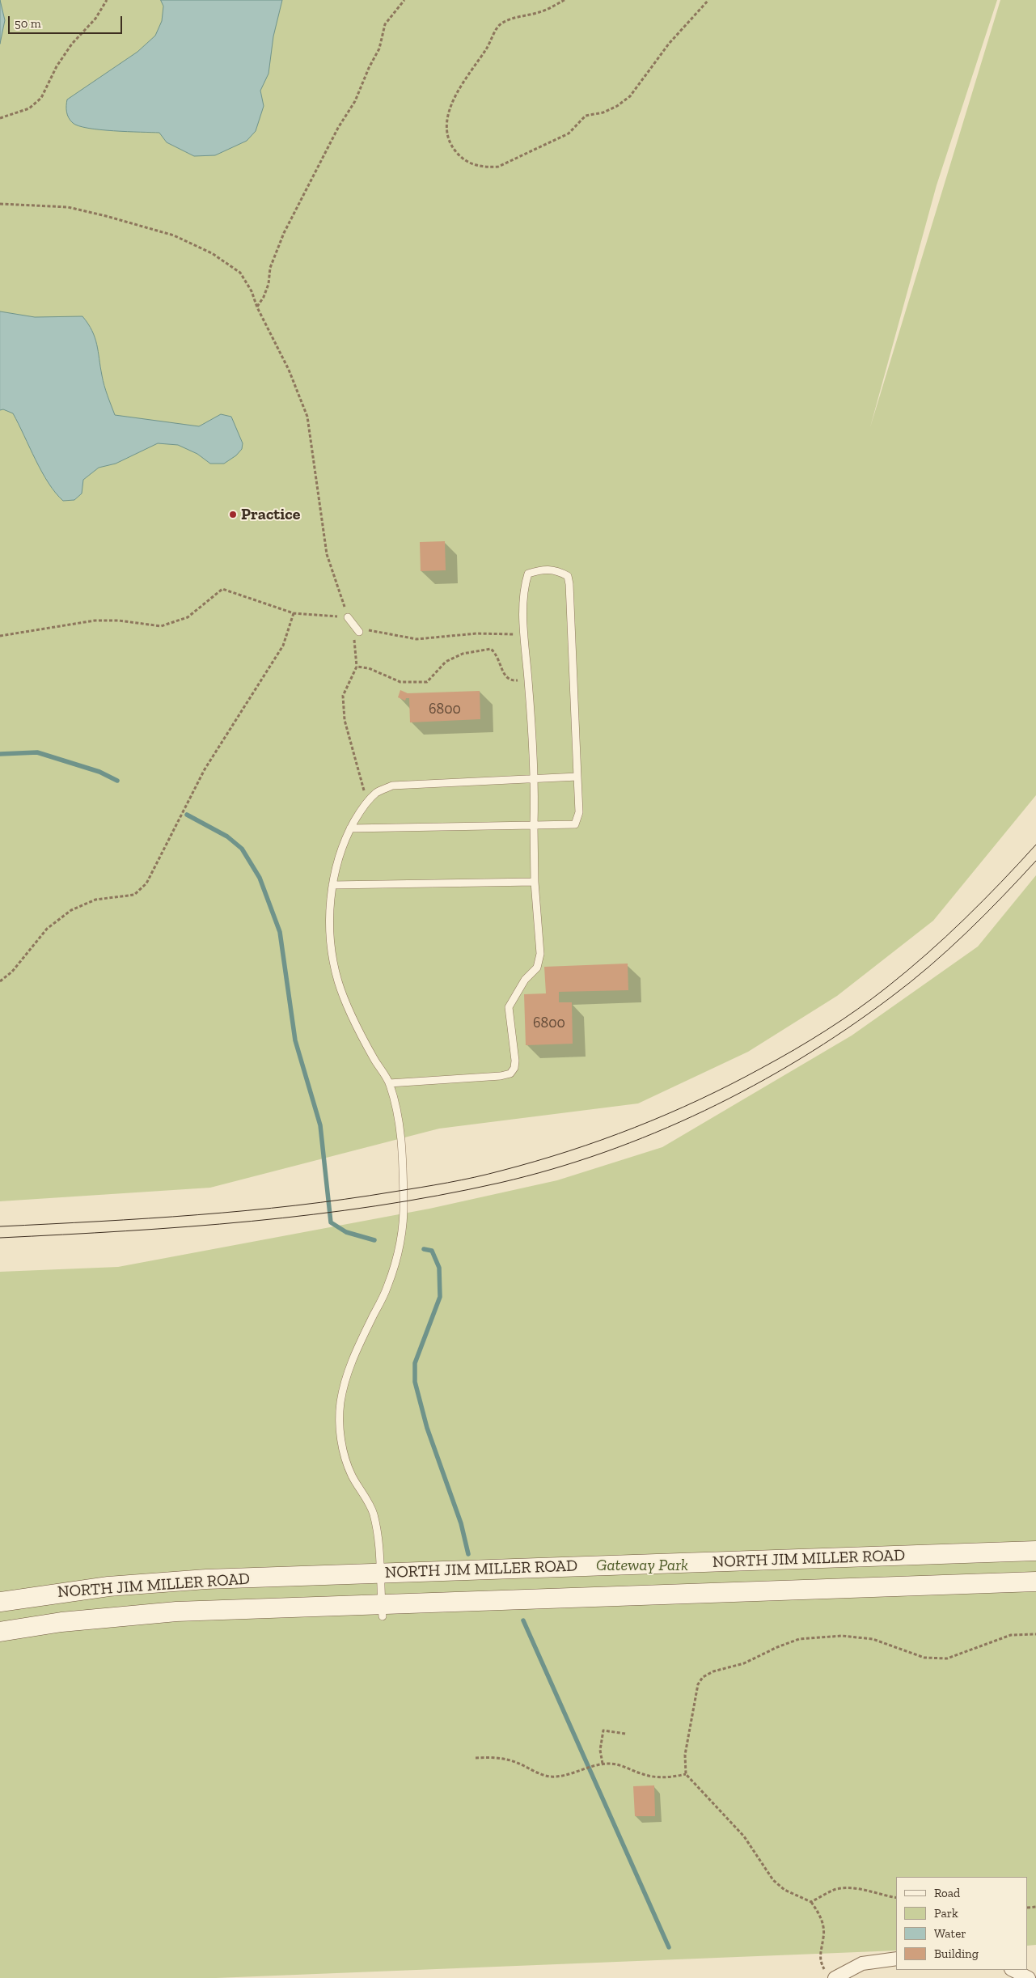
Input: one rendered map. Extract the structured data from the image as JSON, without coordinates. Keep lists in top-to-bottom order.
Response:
{
  "streets": {
    "main road": ["NORTH JIM MILLER ROAD"]
  },
  "parks": ["Gateway Park"],
  "places": ["Practice"],
  "house_numbers": ["6800", "6800"],
  "legend": [
    "Road",
    "Park",
    "Water",
    "Building"
  ],
  "scale_bar": "50 m"
}
